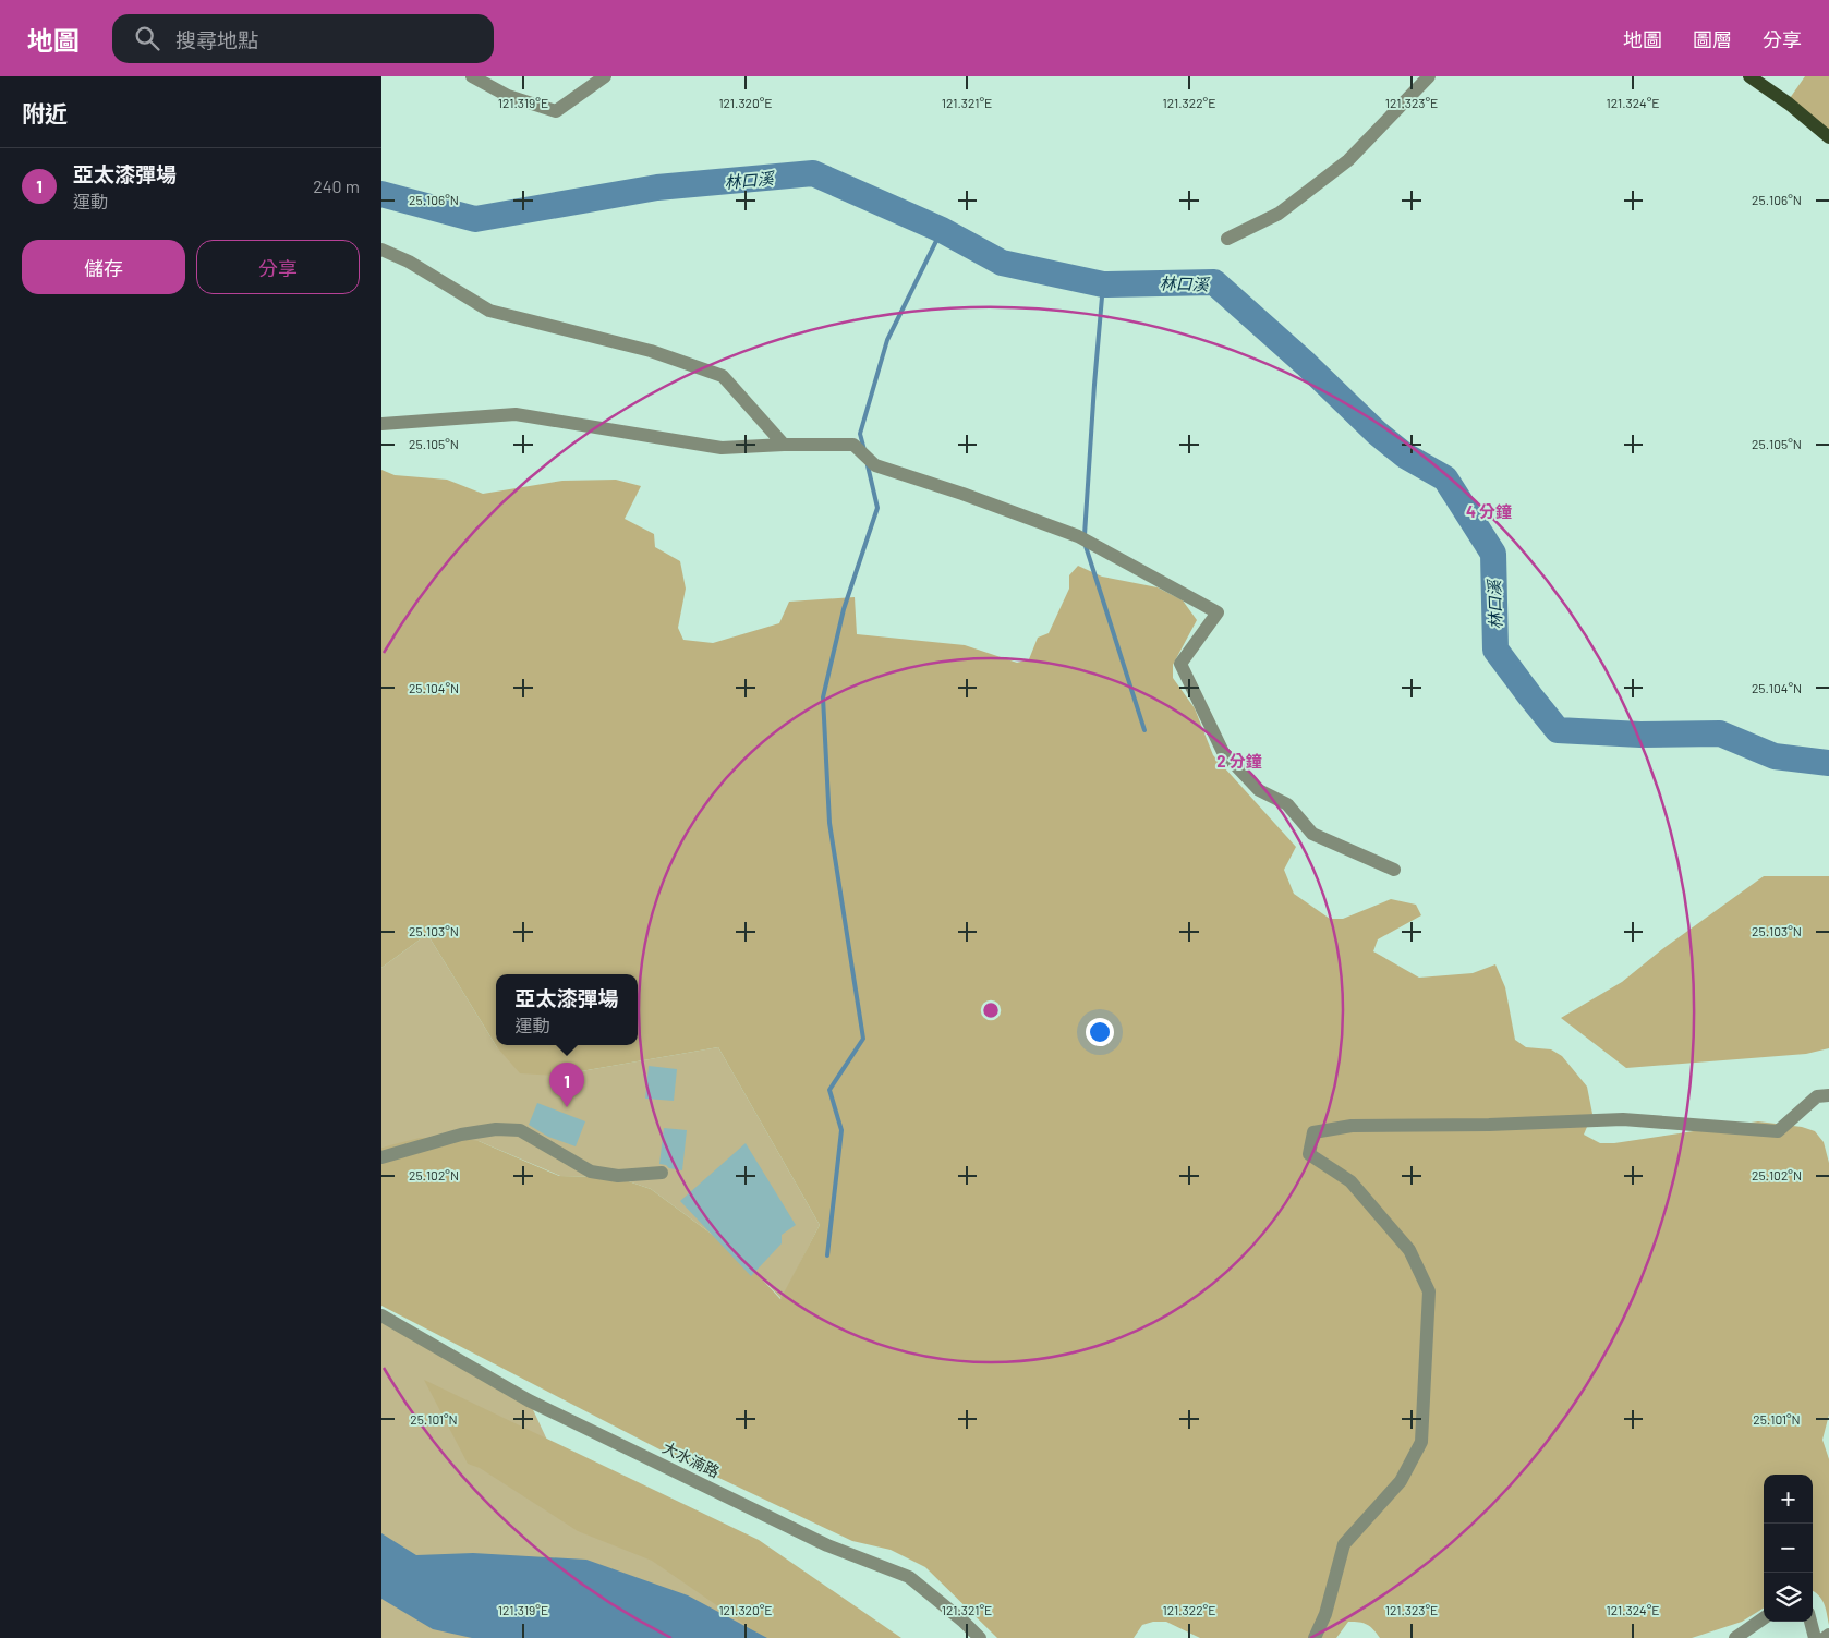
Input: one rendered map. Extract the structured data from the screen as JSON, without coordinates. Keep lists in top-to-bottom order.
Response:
{
  "streets": {
    "street": ["大水湳路"]
  },
  "water": ["林口溪"],
  "page": {
    "header": "地圖",
    "search": "搜尋地點",
    "nav": ["地圖", "圖層", "分享"],
    "heading": "附近",
    "list": [
      {
        "mark": "1",
        "name": "亞太漆彈場",
        "note": "運動",
        "value": "240 m"
      }
    ],
    "buttons": ["儲存", "分享"],
    "popup": ["亞太漆彈場", "運動"],
    "pins": "1",
    "map_buttons": ["+", "−"]
  },
  "coordinates": [
    "121.319°E",
    "121.320°E",
    "121.321°E",
    "121.322°E",
    "121.323°E",
    "121.324°E",
    "25.106°N",
    "25.105°N",
    "25.104°N",
    "25.103°N",
    "25.102°N",
    "25.101°N"
  ],
  "rings": ["4 分鐘", "2 分鐘"]
}
